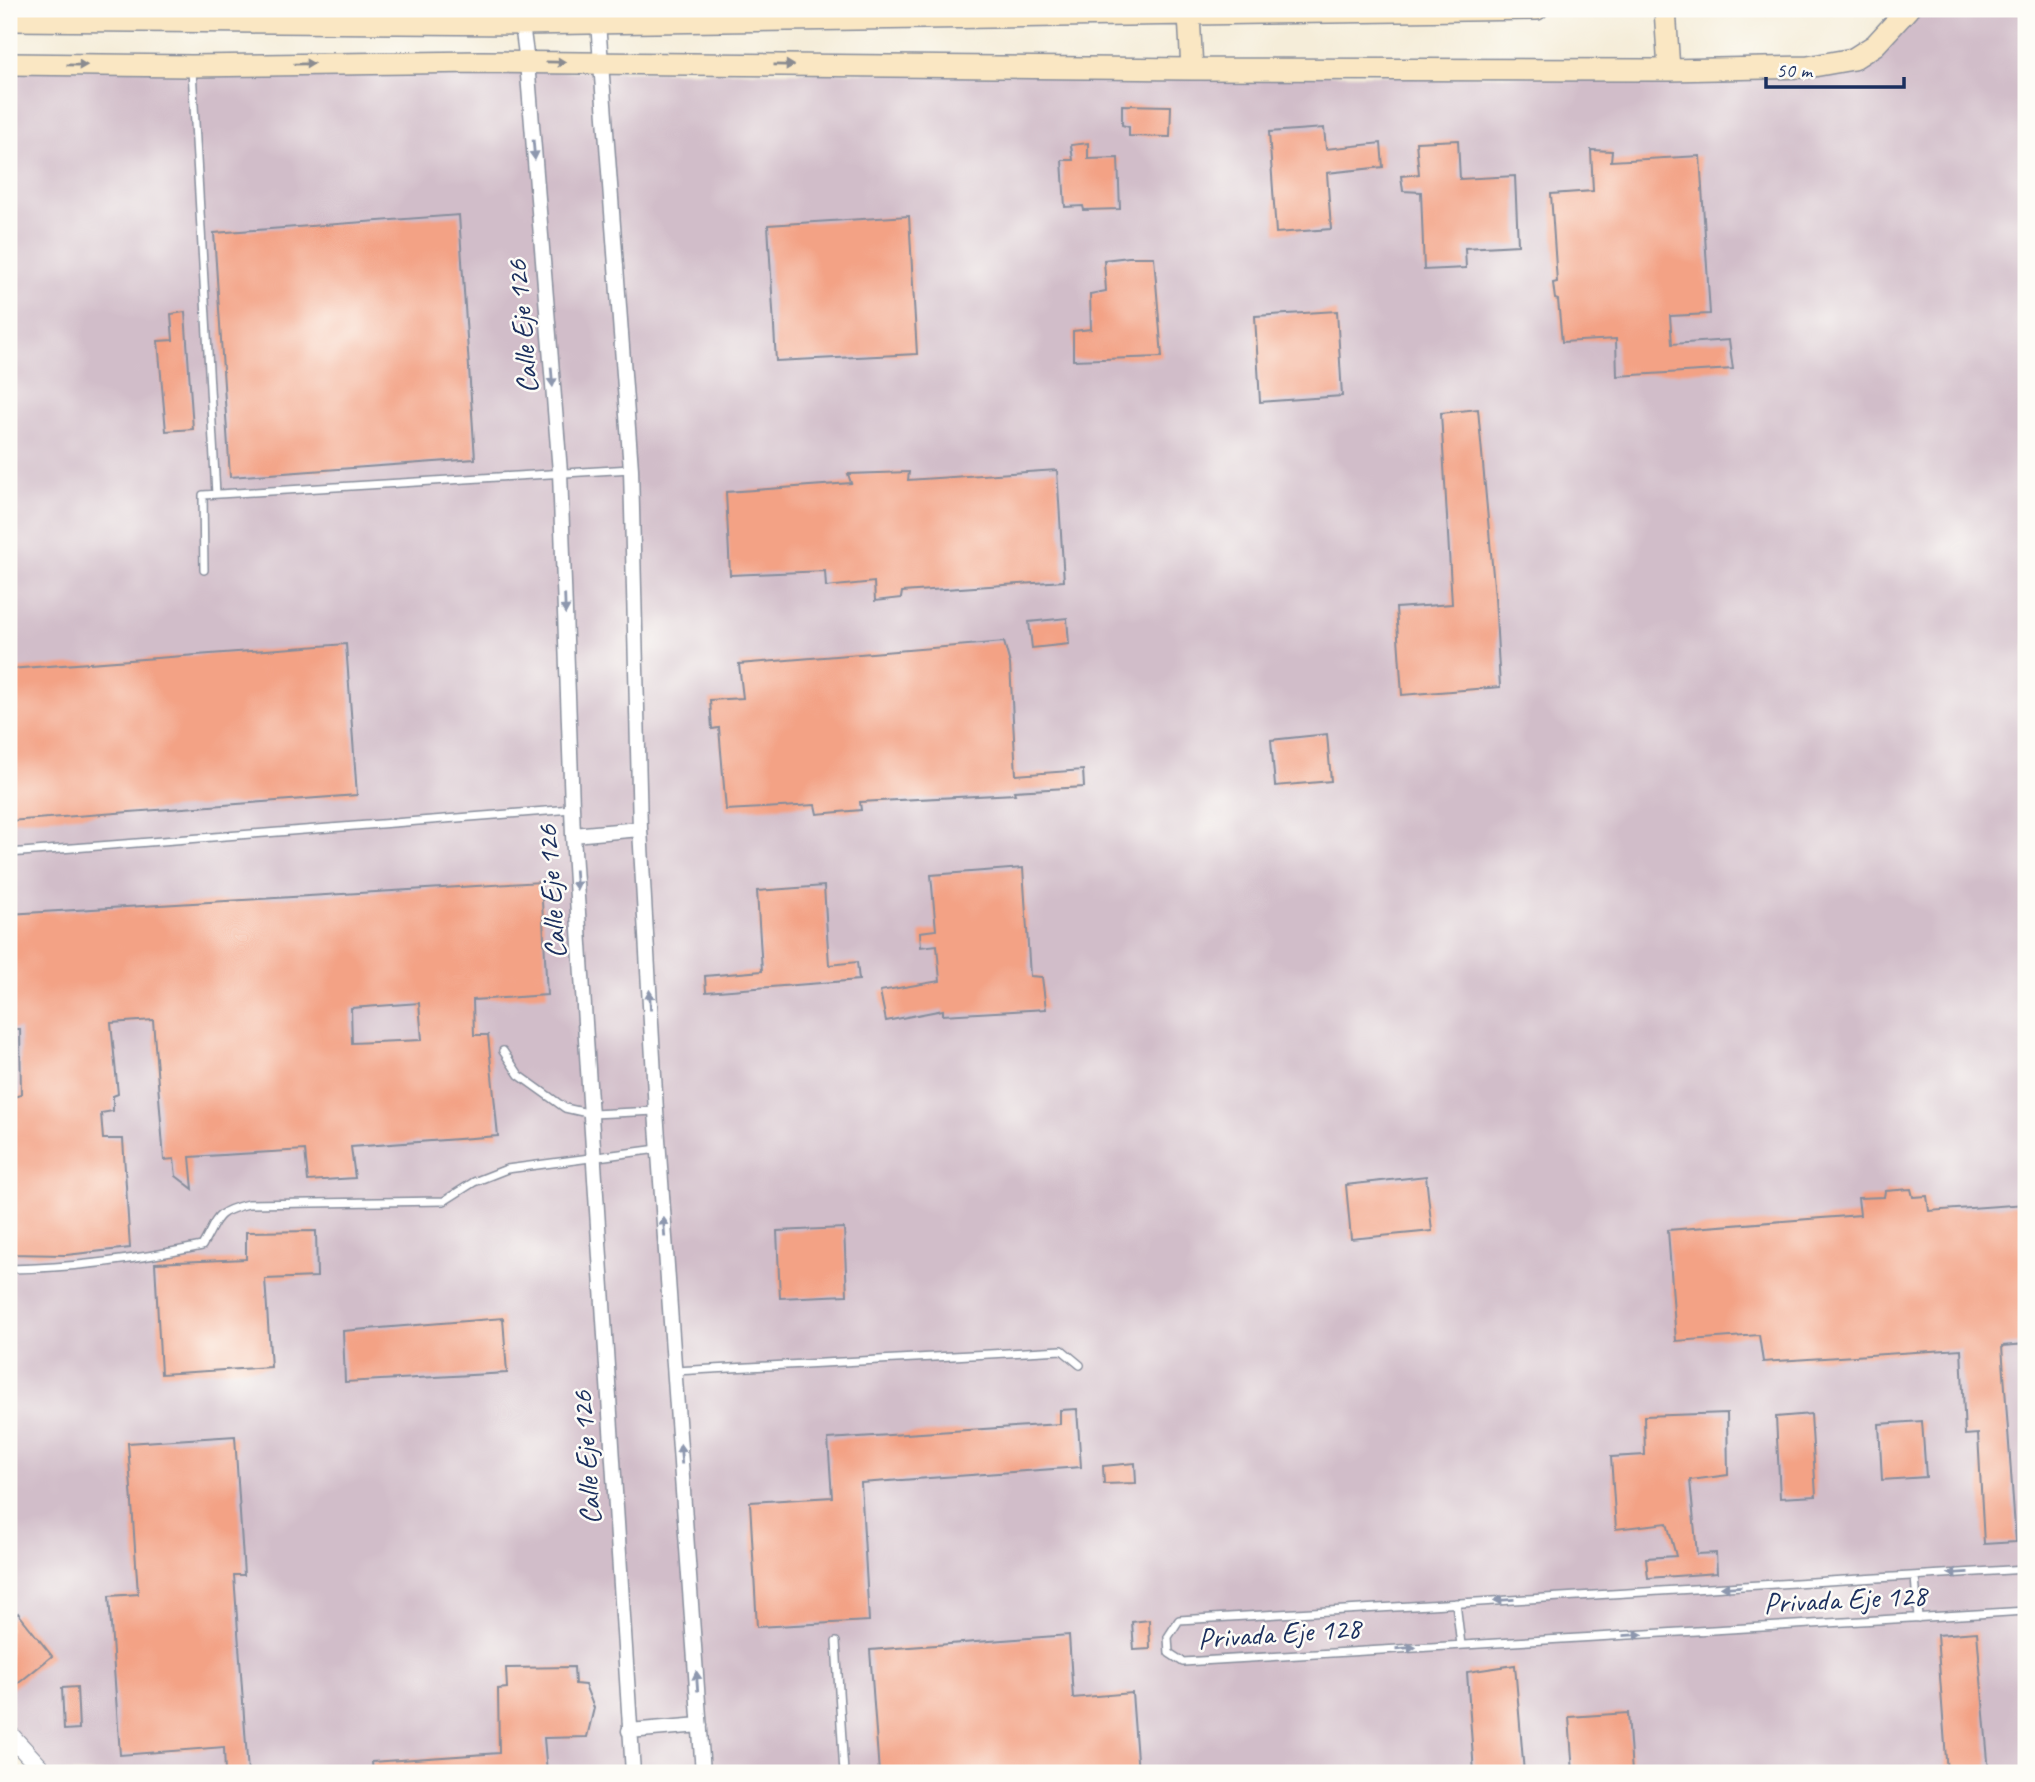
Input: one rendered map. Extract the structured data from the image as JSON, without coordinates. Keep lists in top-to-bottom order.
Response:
{
  "streets": {
    "street": ["Calle Eje 126"],
    "lane": ["Privada Eje 128"]
  },
  "scale_bar": "50 m"
}
